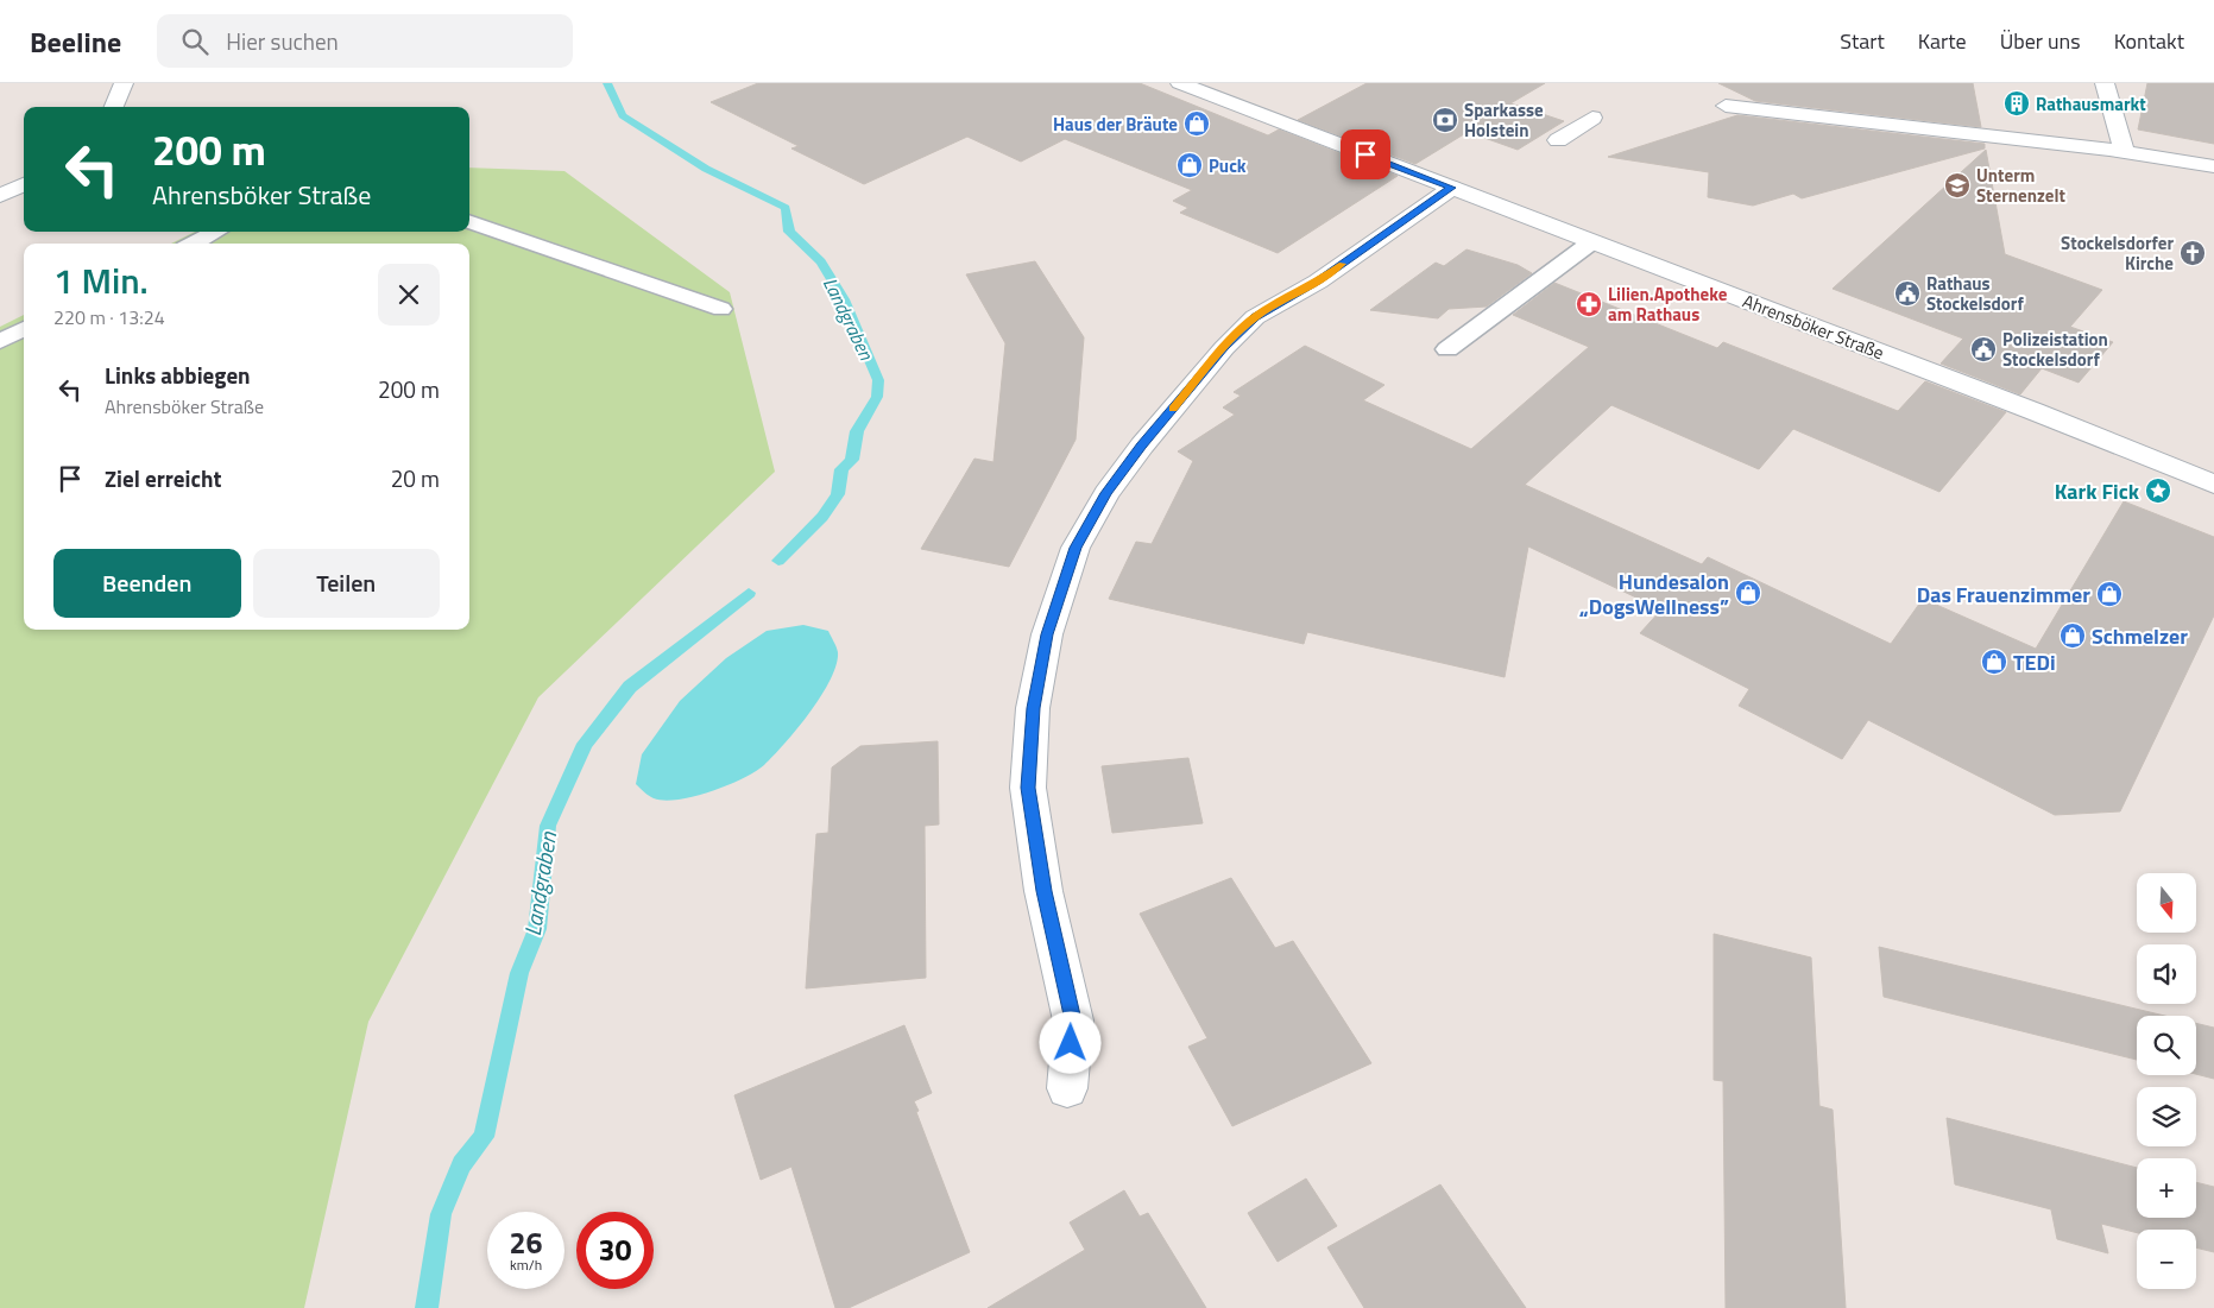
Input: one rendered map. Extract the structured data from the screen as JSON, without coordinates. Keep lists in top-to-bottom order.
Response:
{
  "streets": {
    "street": ["Ahrensböker Straße"]
  },
  "water": ["Landgraben"],
  "places": {
    "building": ["Rathausmarkt"],
    "bank": ["Sparkasse Holstein"],
    "shop": [
      "Haus der Bräute",
      "Puck",
      "Hundesalon „DogsWellness”",
      "Das Frauenzimmer",
      "Schmelzer",
      "TEDi"
    ],
    "school or university": ["Unterm Sternenzelt"],
    "church": ["Stockelsdorfer Kirche"],
    "public building": ["Rathaus Stockelsdorf", "Polizeistation Stockelsdorf"],
    "pharmacy": ["Lilien.Apotheke am Rathaus"],
    "place": ["Kark Fick"]
  },
  "north": "bottom",
  "page": {
    "header": "Beeline",
    "search": "Hier suchen",
    "nav": [
      "Start",
      "Karte",
      "Über uns",
      "Kontakt"
    ],
    "turn": ["200 m", "Ahrensböker Straße"],
    "heading": ["1 Min.", "220 m · 13:24"],
    "list": [
      {
        "name": "Links abbiegen",
        "note": "Ahrensböker Straße",
        "value": "200 m"
      },
      {
        "name": "Ziel erreicht",
        "value": "20 m"
      }
    ],
    "buttons": ["Beenden", "Teilen"],
    "map_buttons": ["+", "−"],
    "speed": "26 km/h",
    "limit": "30"
  }
}
